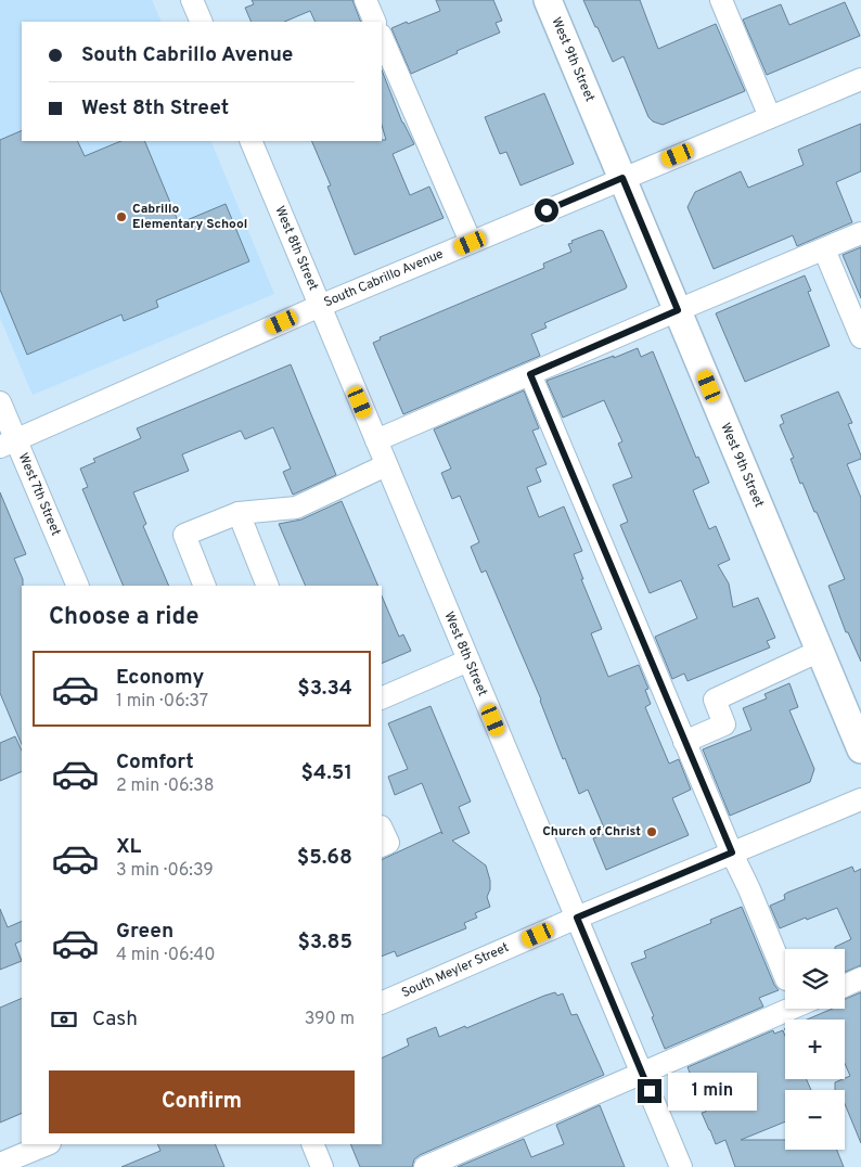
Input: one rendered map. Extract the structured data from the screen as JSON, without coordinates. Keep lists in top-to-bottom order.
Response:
{
  "streets": {
    "main road": ["West 9th Street"],
    "street": [
      "West 8th Street",
      "South Cabrillo Avenue",
      "West 7th Street",
      "South Meyler Street"
    ]
  },
  "crossings": [
    ["West 9th Street", "South Cabrillo Avenue"],
    ["West 8th Street", "South Cabrillo Avenue"],
    ["West 8th Street", "South Meyler Street"],
    ["South Cabrillo Avenue", "West 7th Street"]
  ],
  "places": ["Cabrillo Elementary School", "Church of Christ"],
  "page": {
    "banner": ["South Cabrillo Avenue", "West 8th Street"],
    "heading": "Choose a ride",
    "list": [
      {
        "name": "Economy",
        "note": "1 min · 06:37",
        "value": "$3.34"
      },
      {
        "name": "Comfort",
        "note": "2 min · 06:38",
        "value": "$4.51"
      },
      {
        "name": "XL",
        "note": "3 min · 06:39",
        "value": "$5.68"
      },
      {
        "name": "Green",
        "note": "4 min · 06:40",
        "value": "$3.85"
      }
    ],
    "map_buttons": ["+", "−"],
    "pay": ["Cash", "390 m"],
    "buttons": "Confirm",
    "bubble": "1 min"
  }
}
